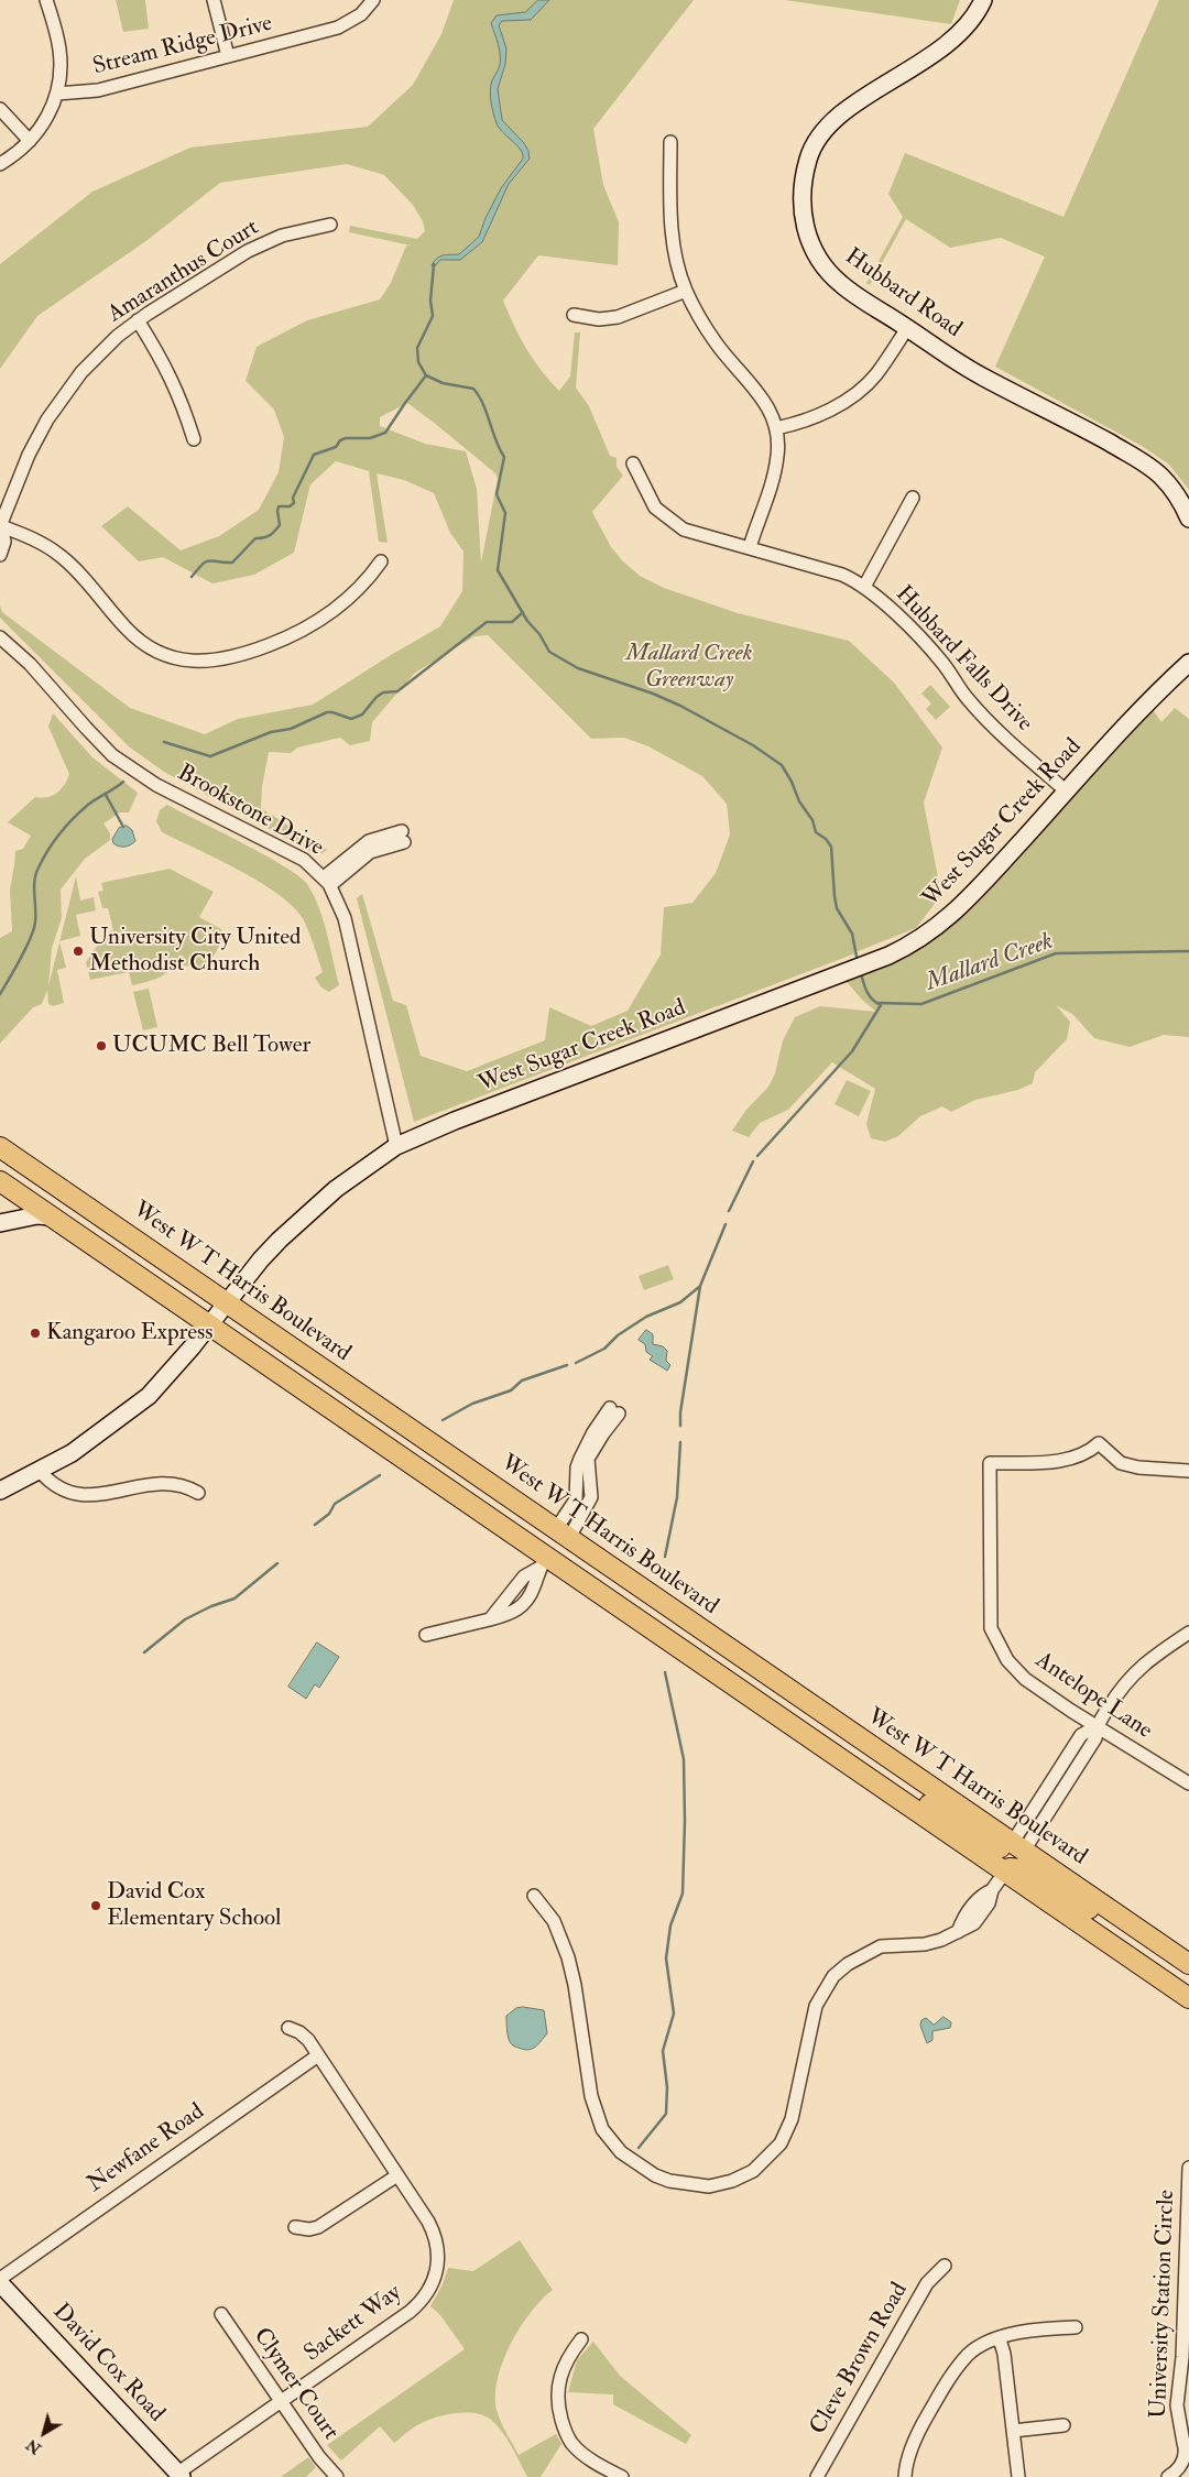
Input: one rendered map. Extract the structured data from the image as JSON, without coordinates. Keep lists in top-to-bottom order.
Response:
{
  "streets": {
    "main road": [
      "Hubbard Road",
      "West Sugar Creek Road",
      "West W T Harris Boulevard",
      "David Cox Road"
    ],
    "street": [
      "Stream Ridge Drive",
      "Amaranthus Court",
      "Hubbard Falls Drive",
      "Brookstone Drive",
      "Antelope Lane",
      "Newfane Road",
      "University Station Circle",
      "Sackett Way",
      "Cleve Brown Road",
      "Clymer Court"
    ]
  },
  "crossings": [
    ["Hubbard Falls Drive", "West Sugar Creek Road"],
    ["Brookstone Drive", "West Sugar Creek Road"],
    ["West Sugar Creek Road", "West W T Harris Boulevard"],
    ["Newfane Road", "Sackett Way"],
    ["Newfane Road", "David Cox Road"],
    ["Sackett Way", "David Cox Road"],
    ["Sackett Way", "Clymer Court"]
  ],
  "water": ["Mallard Creek"],
  "parks": ["Mallard Creek Greenway"],
  "places": [
    "University City United Methodist Church",
    "UCUMC Bell Tower",
    "Kangaroo Express",
    "David Cox Elementary School"
  ],
  "north": "bottom left"
}
